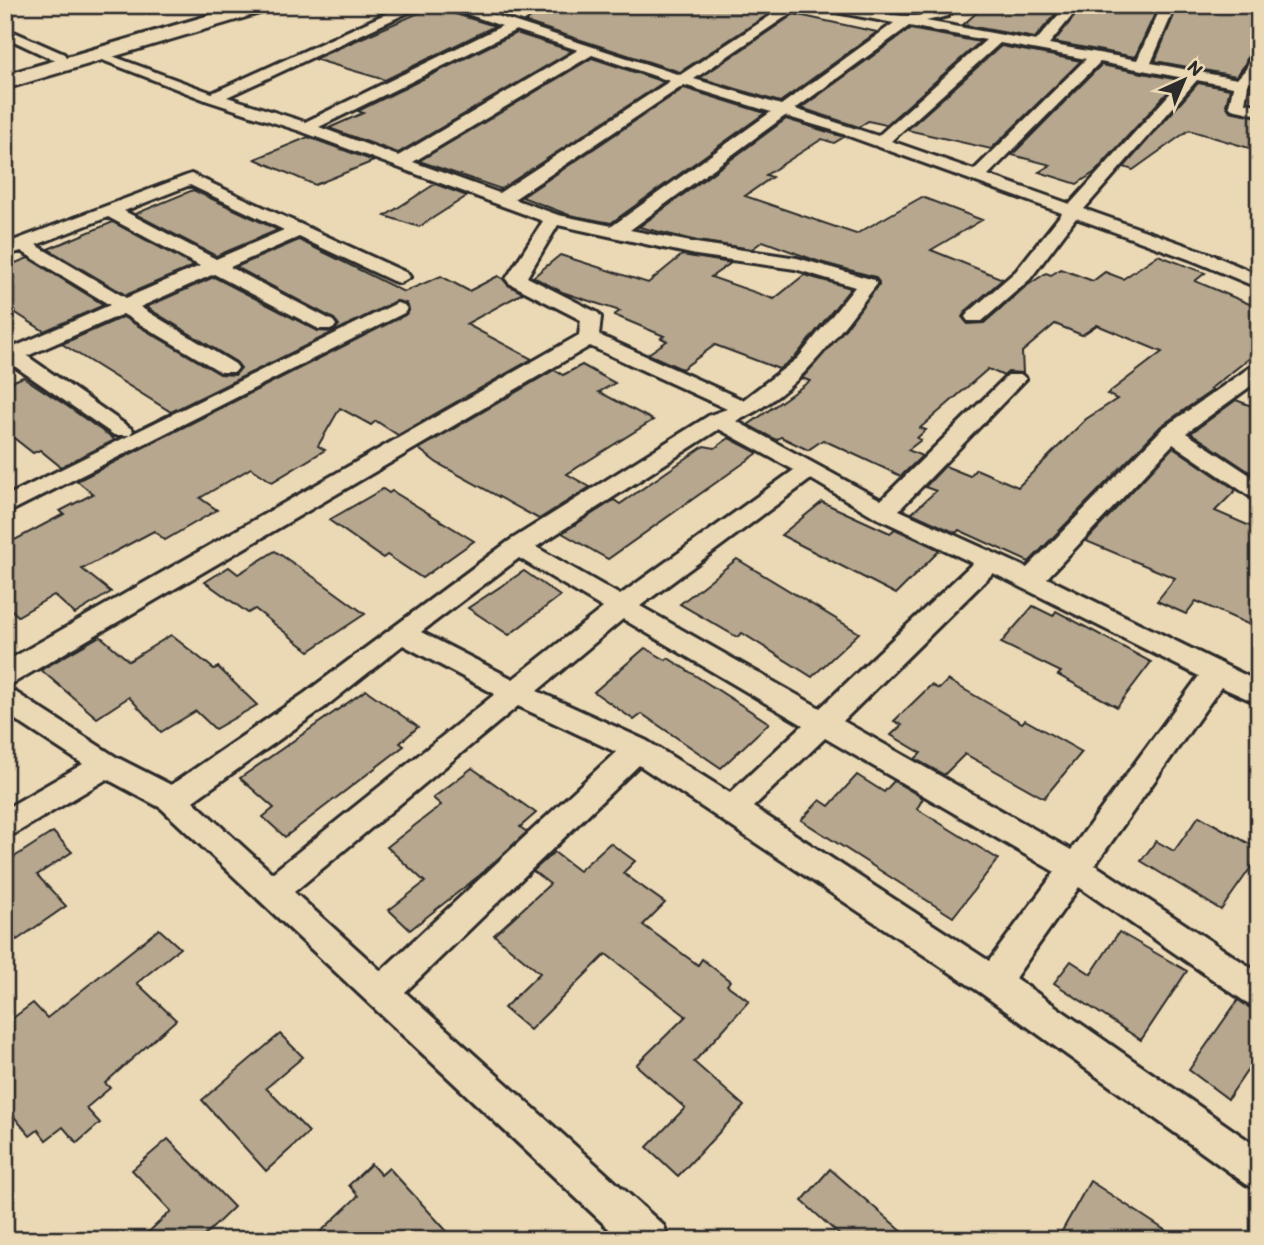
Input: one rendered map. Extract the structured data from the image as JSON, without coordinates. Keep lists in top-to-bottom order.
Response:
{
  "north": "top right"
}
